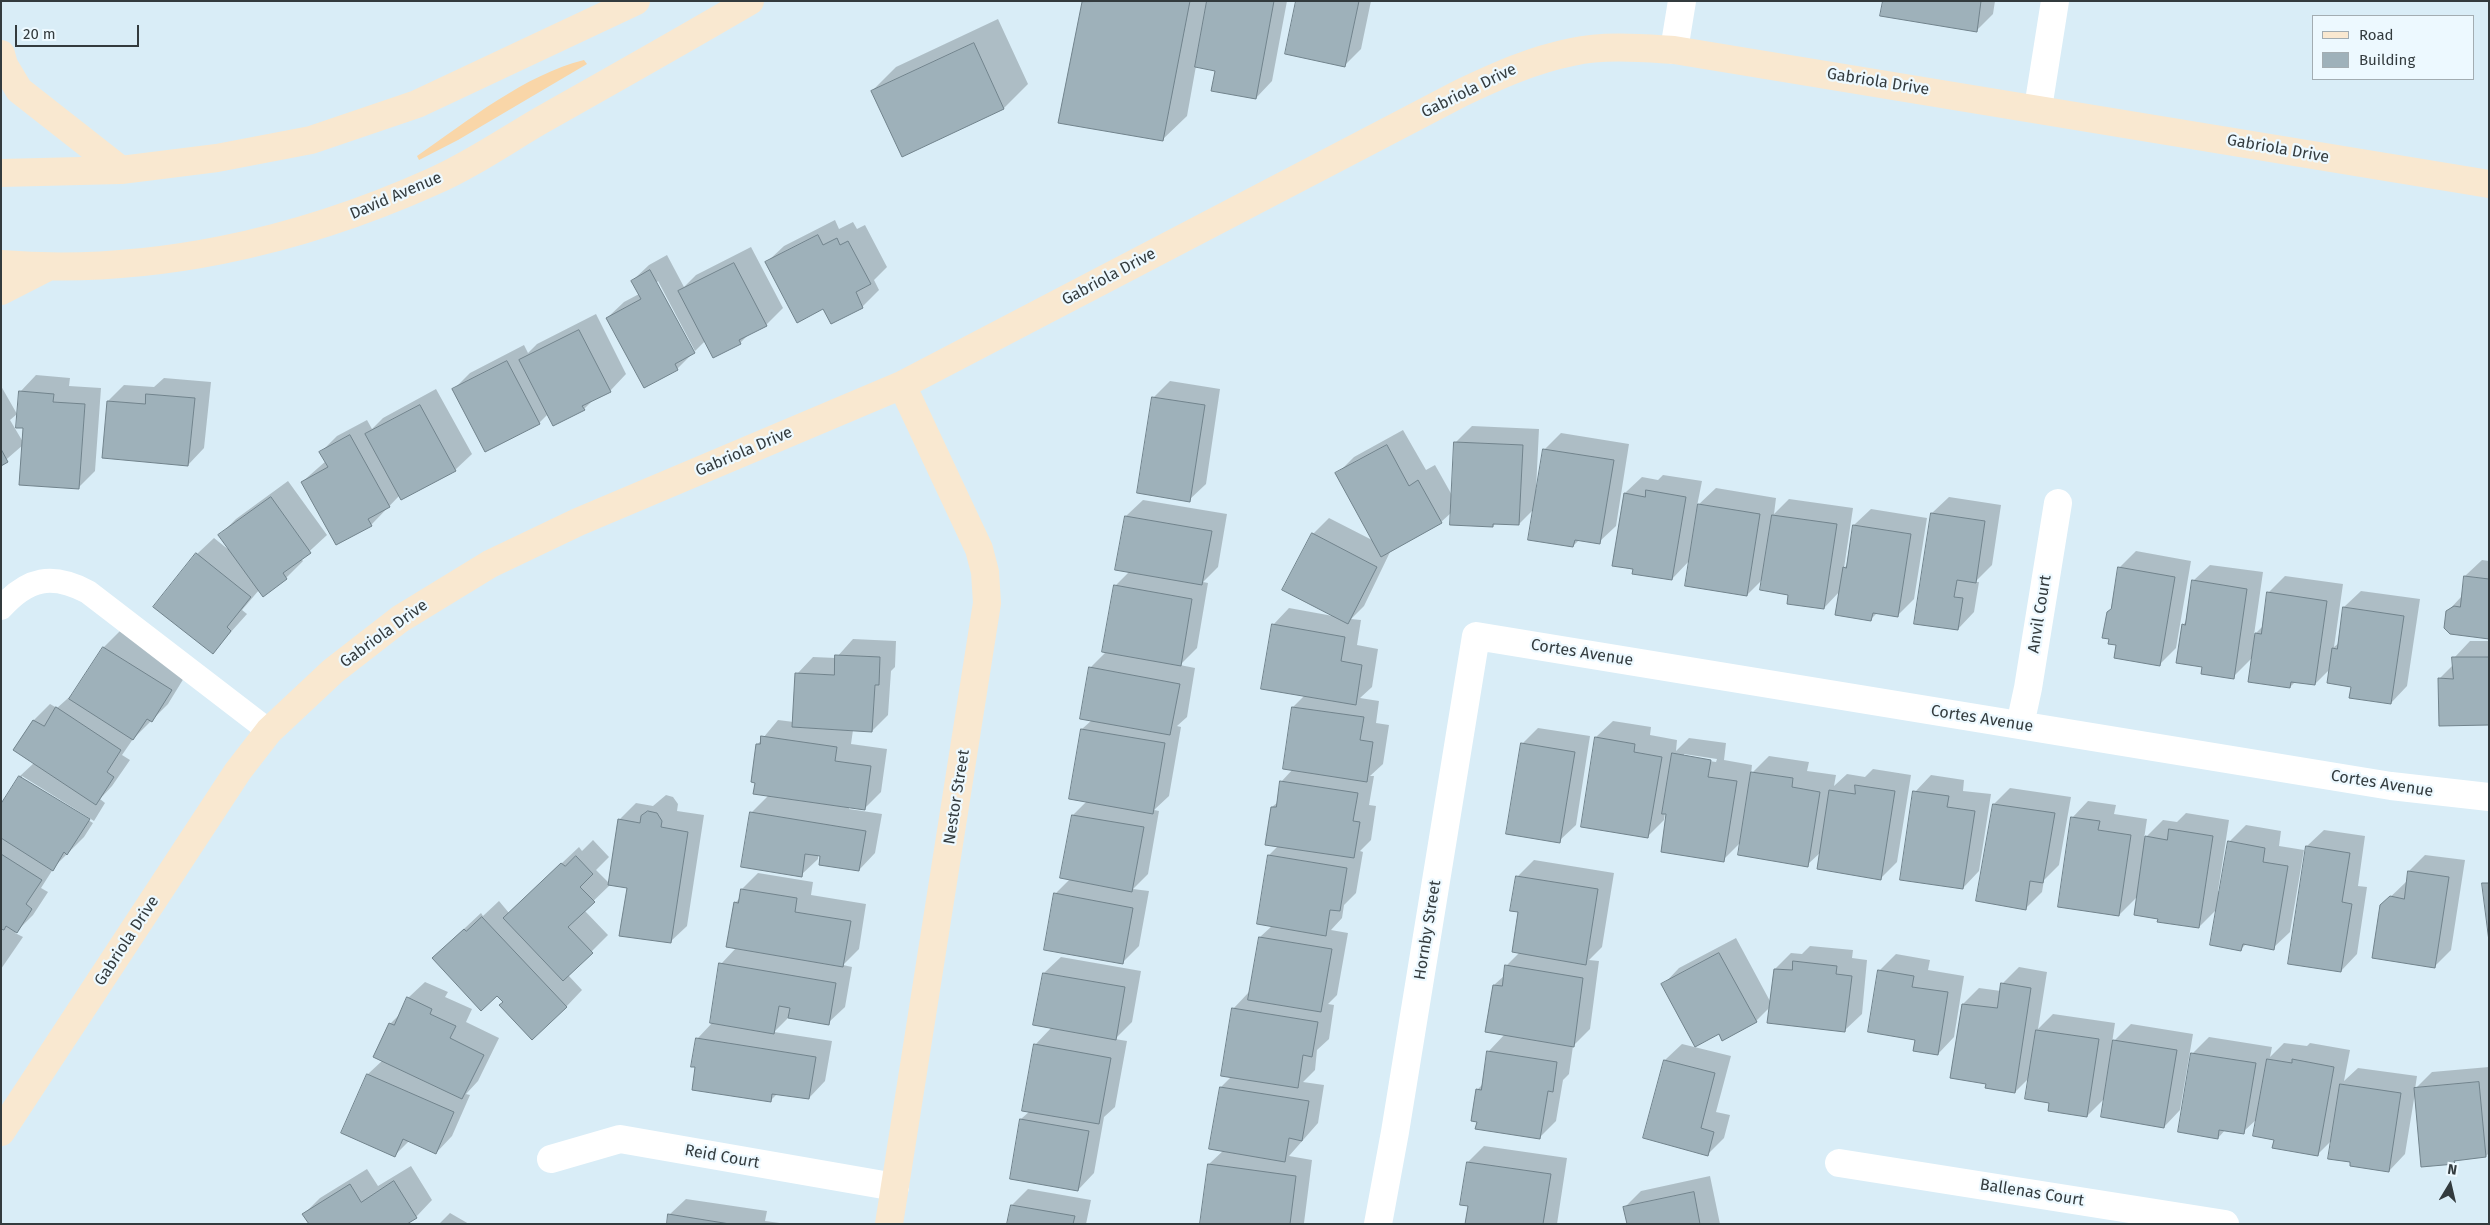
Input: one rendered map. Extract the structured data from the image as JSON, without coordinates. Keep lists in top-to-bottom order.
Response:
{
  "streets": {
    "street": [
      "Gabriola Drive",
      "David Avenue",
      "Anvil Court",
      "Cortes Avenue",
      "Nestor Street",
      "Hornby Street",
      "Reid Court",
      "Ballenas Court"
    ]
  },
  "crossings": [
    ["Gabriola Drive", "Nestor Street"],
    ["Anvil Court", "Cortes Avenue"],
    ["Cortes Avenue", "Hornby Street"],
    ["Nestor Street", "Reid Court"]
  ],
  "legend": ["Road", "Building"],
  "scale_bar": "20 m",
  "north": "top"
}
